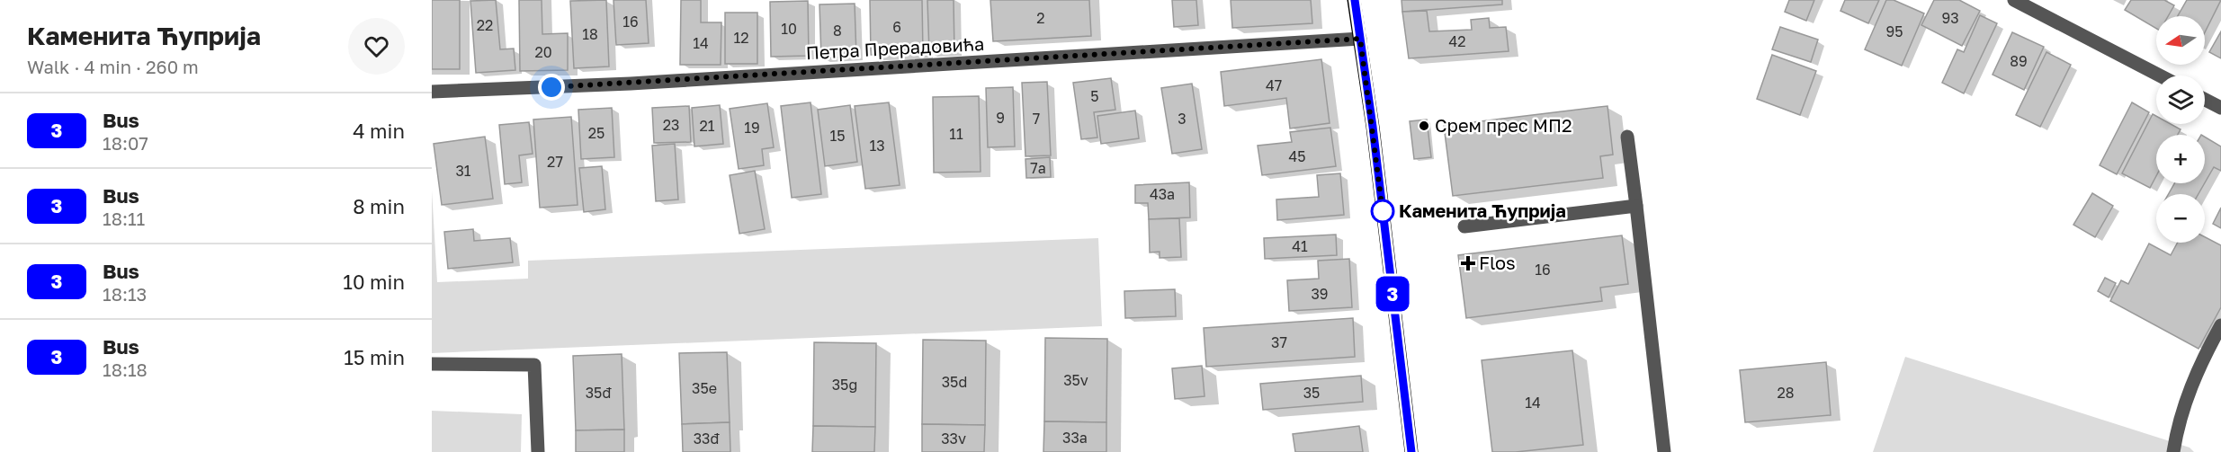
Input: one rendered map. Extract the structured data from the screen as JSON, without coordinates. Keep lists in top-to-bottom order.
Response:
{
  "streets": {
    "street": ["Петра Прерадовића"]
  },
  "places": {
    "other": ["Срем прес МП2", "Каменита Ћуприја"],
    "health": ["Flos"]
  },
  "lines": ["bus line 3"],
  "house_numbers": [
    "2",
    "93",
    "16",
    "22",
    "6",
    "10",
    "8",
    "95",
    "18",
    "12",
    "42",
    "14",
    "20",
    "89",
    "47",
    "5",
    "9",
    "7",
    "3",
    "23",
    "21",
    "19",
    "25",
    "11",
    "15",
    "13",
    "45",
    "27",
    "7a",
    "31",
    "43a",
    "41",
    "16",
    "39",
    "37",
    "35v",
    "35d",
    "35g",
    "35e",
    "35đ",
    "35",
    "28",
    "14",
    "33a",
    "33đ",
    "33v"
  ],
  "north": "left",
  "page": {
    "heading": ["Каменита Ћуприја", "Walk · 4 min · 260 m"],
    "on_map": "3",
    "map_buttons": ["+", "−"],
    "list": [
      {
        "mark": "3",
        "name": "Bus",
        "note": "18:07",
        "value": "4 min"
      },
      {
        "mark": "3",
        "name": "Bus",
        "note": "18:11",
        "value": "8 min"
      },
      {
        "mark": "3",
        "name": "Bus",
        "note": "18:13",
        "value": "10 min"
      },
      {
        "mark": "3",
        "name": "Bus",
        "note": "18:18",
        "value": "15 min"
      }
    ]
  }
}
